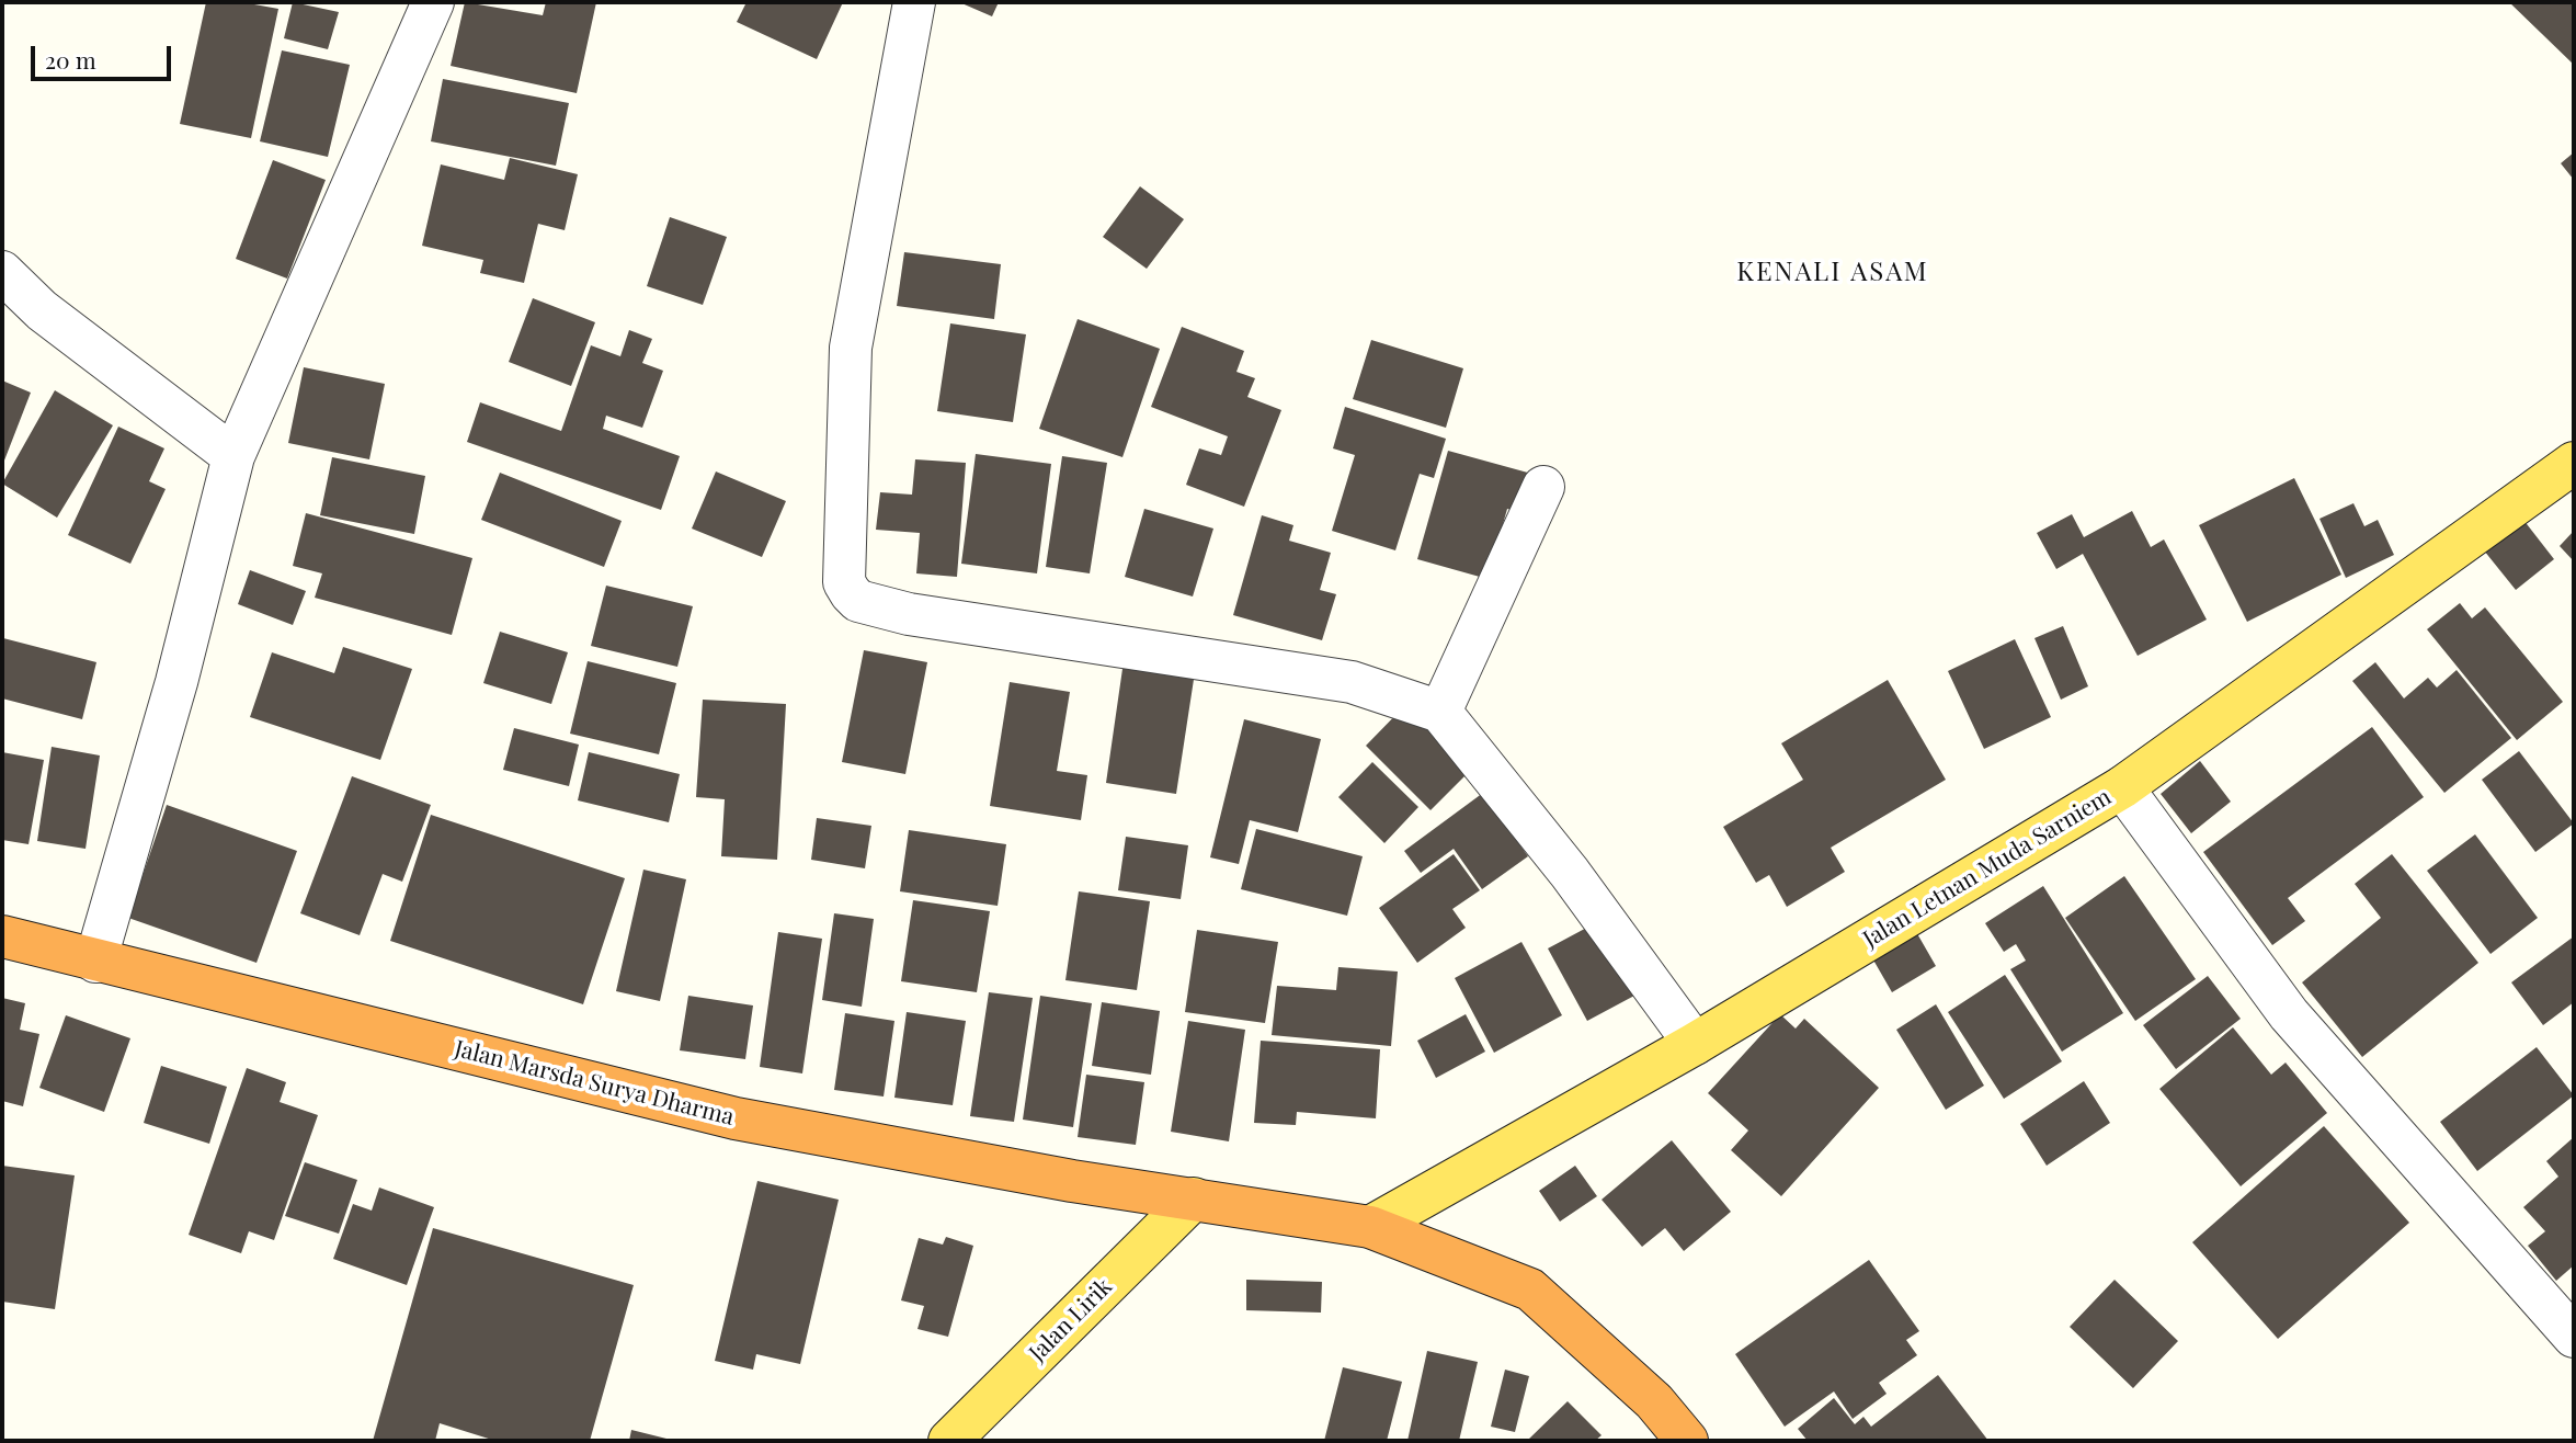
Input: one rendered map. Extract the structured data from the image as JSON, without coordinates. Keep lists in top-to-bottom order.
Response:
{
  "streets": {
    "highway": ["Jalan Marsda Surya Dharma"],
    "main road": ["Jalan Letnan Muda Sarniem", "Jalan Lirik"]
  },
  "crossings": [
    ["Jalan Letnan Muda Sarniem", "Jalan Marsda Surya Dharma"],
    ["Jalan Marsda Surya Dharma", "Jalan Lirik"]
  ],
  "districts": ["KENALI ASAM"],
  "scale_bar": "20 m"
}
